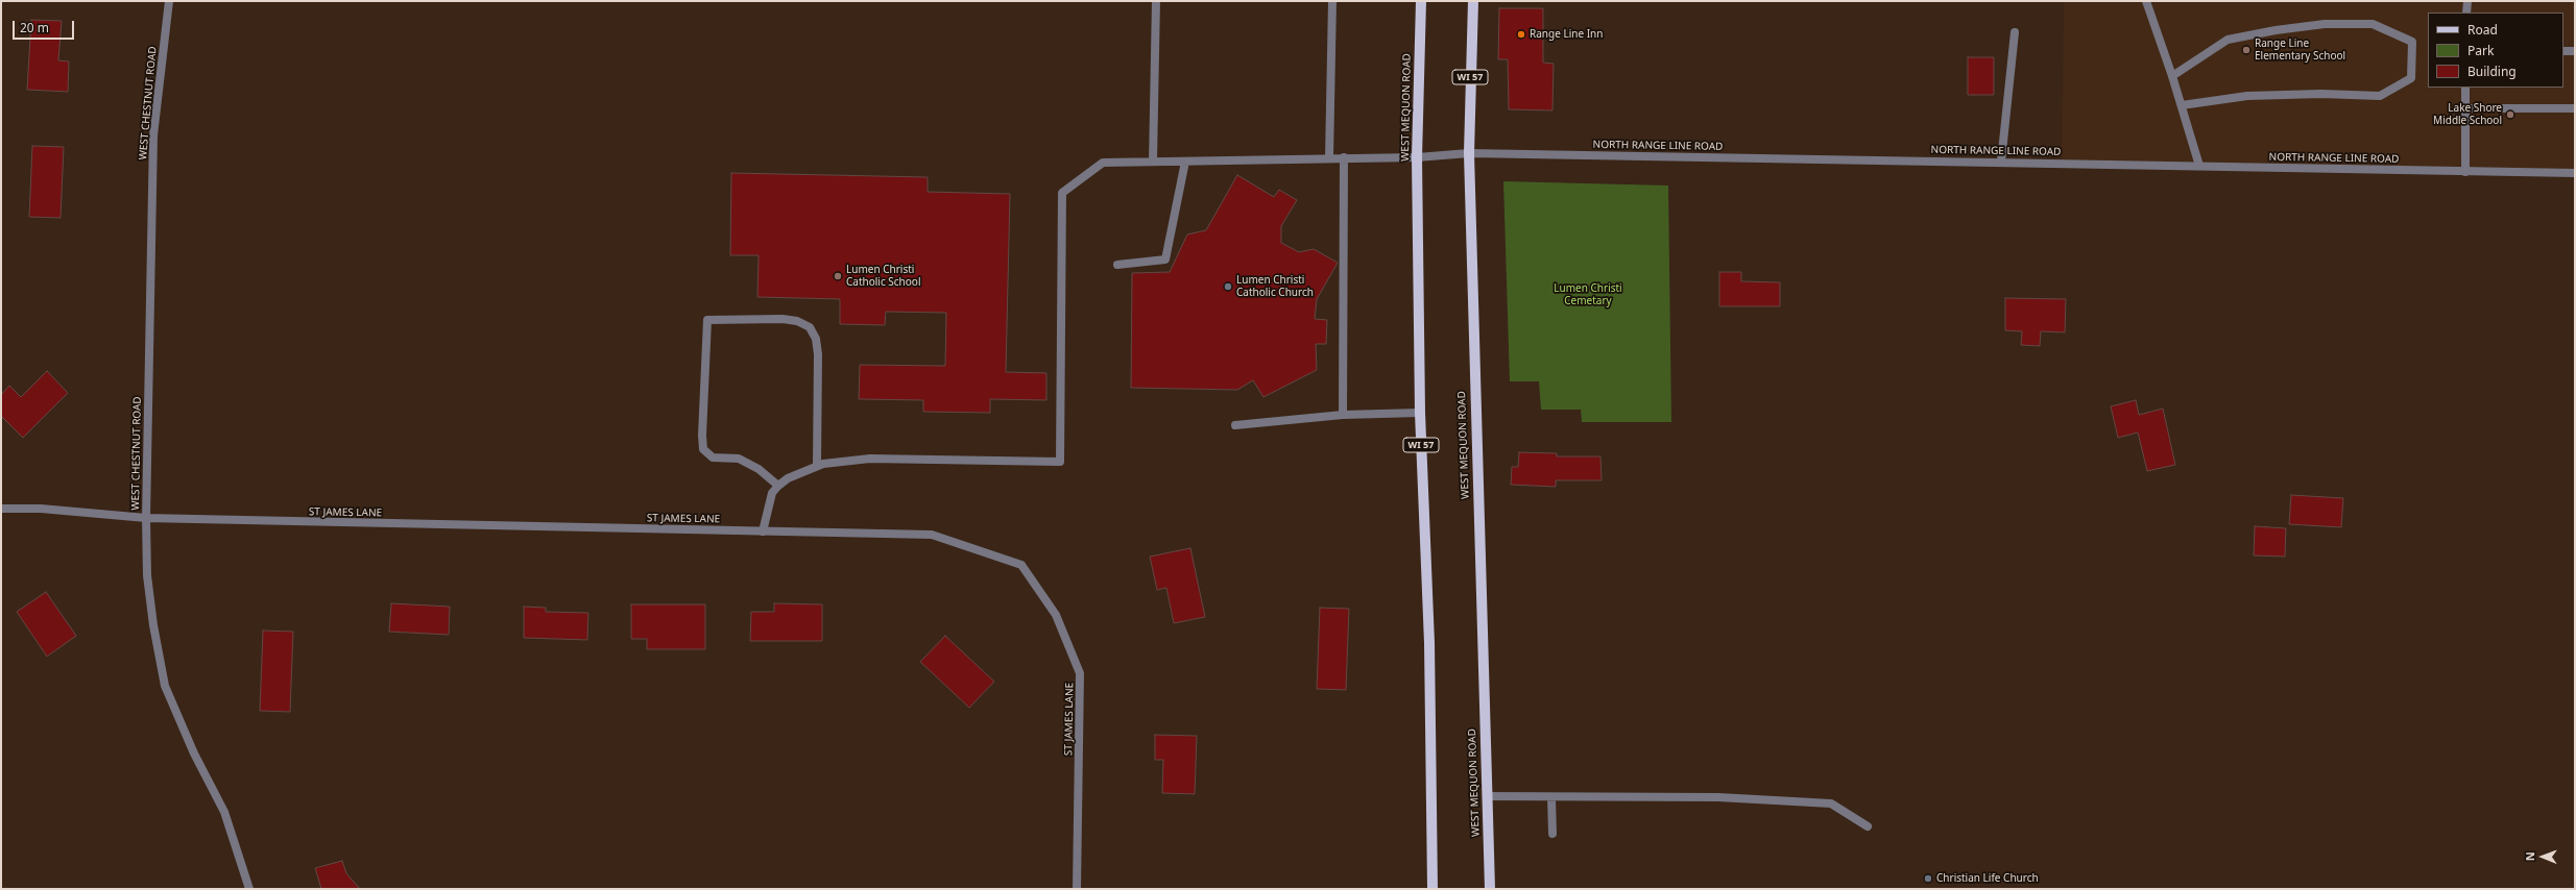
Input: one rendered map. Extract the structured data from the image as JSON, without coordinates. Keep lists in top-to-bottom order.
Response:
{
  "streets": {
    "main road": ["WI 57", "WEST MEQUON ROAD"],
    "street": ["WEST CHESTNUT ROAD", "NORTH RANGE LINE ROAD", "ST JAMES LANE"]
  },
  "crossings": [
    ["WEST CHESTNUT ROAD", "ST JAMES LANE"],
    ["WEST MEQUON ROAD", "NORTH RANGE LINE ROAD"]
  ],
  "parks": ["Lumen Christi Cemetary"],
  "places": [
    "Range Line Inn",
    "Range Line Elementary School",
    "Lake Shore Middle School",
    "Lumen Christi Catholic School",
    "Lumen Christi Catholic Church",
    "Christian Life Church"
  ],
  "legend": ["Road", "Park", "Building"],
  "scale_bar": "20 m",
  "north": "left"
}
